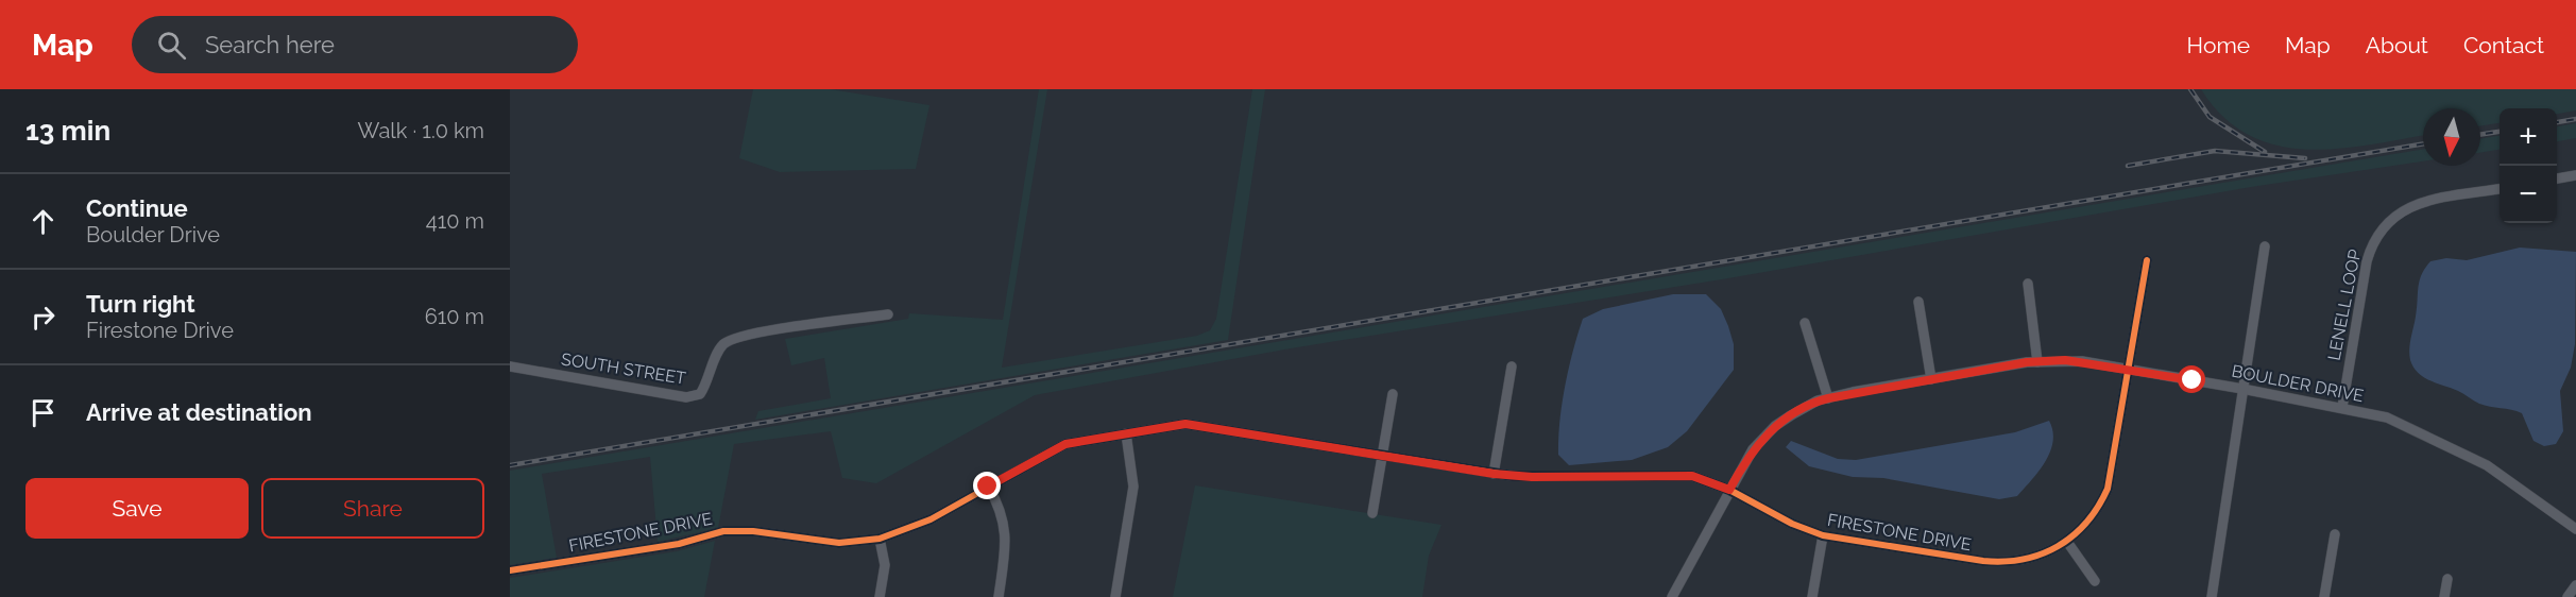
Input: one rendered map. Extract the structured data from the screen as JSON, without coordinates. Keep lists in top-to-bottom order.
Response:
{
  "streets": {
    "street": [
      "LENELL LOOP",
      "SOUTH STREET",
      "BOULDER DRIVE",
      "FIRESTONE DRIVE"
    ]
  },
  "crossings": [
    ["LENELL LOOP", "BOULDER DRIVE"],
    ["BOULDER DRIVE", "FIRESTONE DRIVE"]
  ],
  "north": "bottom",
  "page": {
    "header": "Map",
    "search": "Search here",
    "nav": [
      "Home",
      "Map",
      "About",
      "Contact"
    ],
    "heading": ["13 min", "Walk · 1.0 km"],
    "map_buttons": ["+", "−"],
    "list": [
      ["Continue", "Boulder Drive", "410 m"],
      ["Turn right", "Firestone Drive", "610 m"],
      "Arrive at destination"
    ],
    "buttons": ["Save", "Share"]
  }
}
